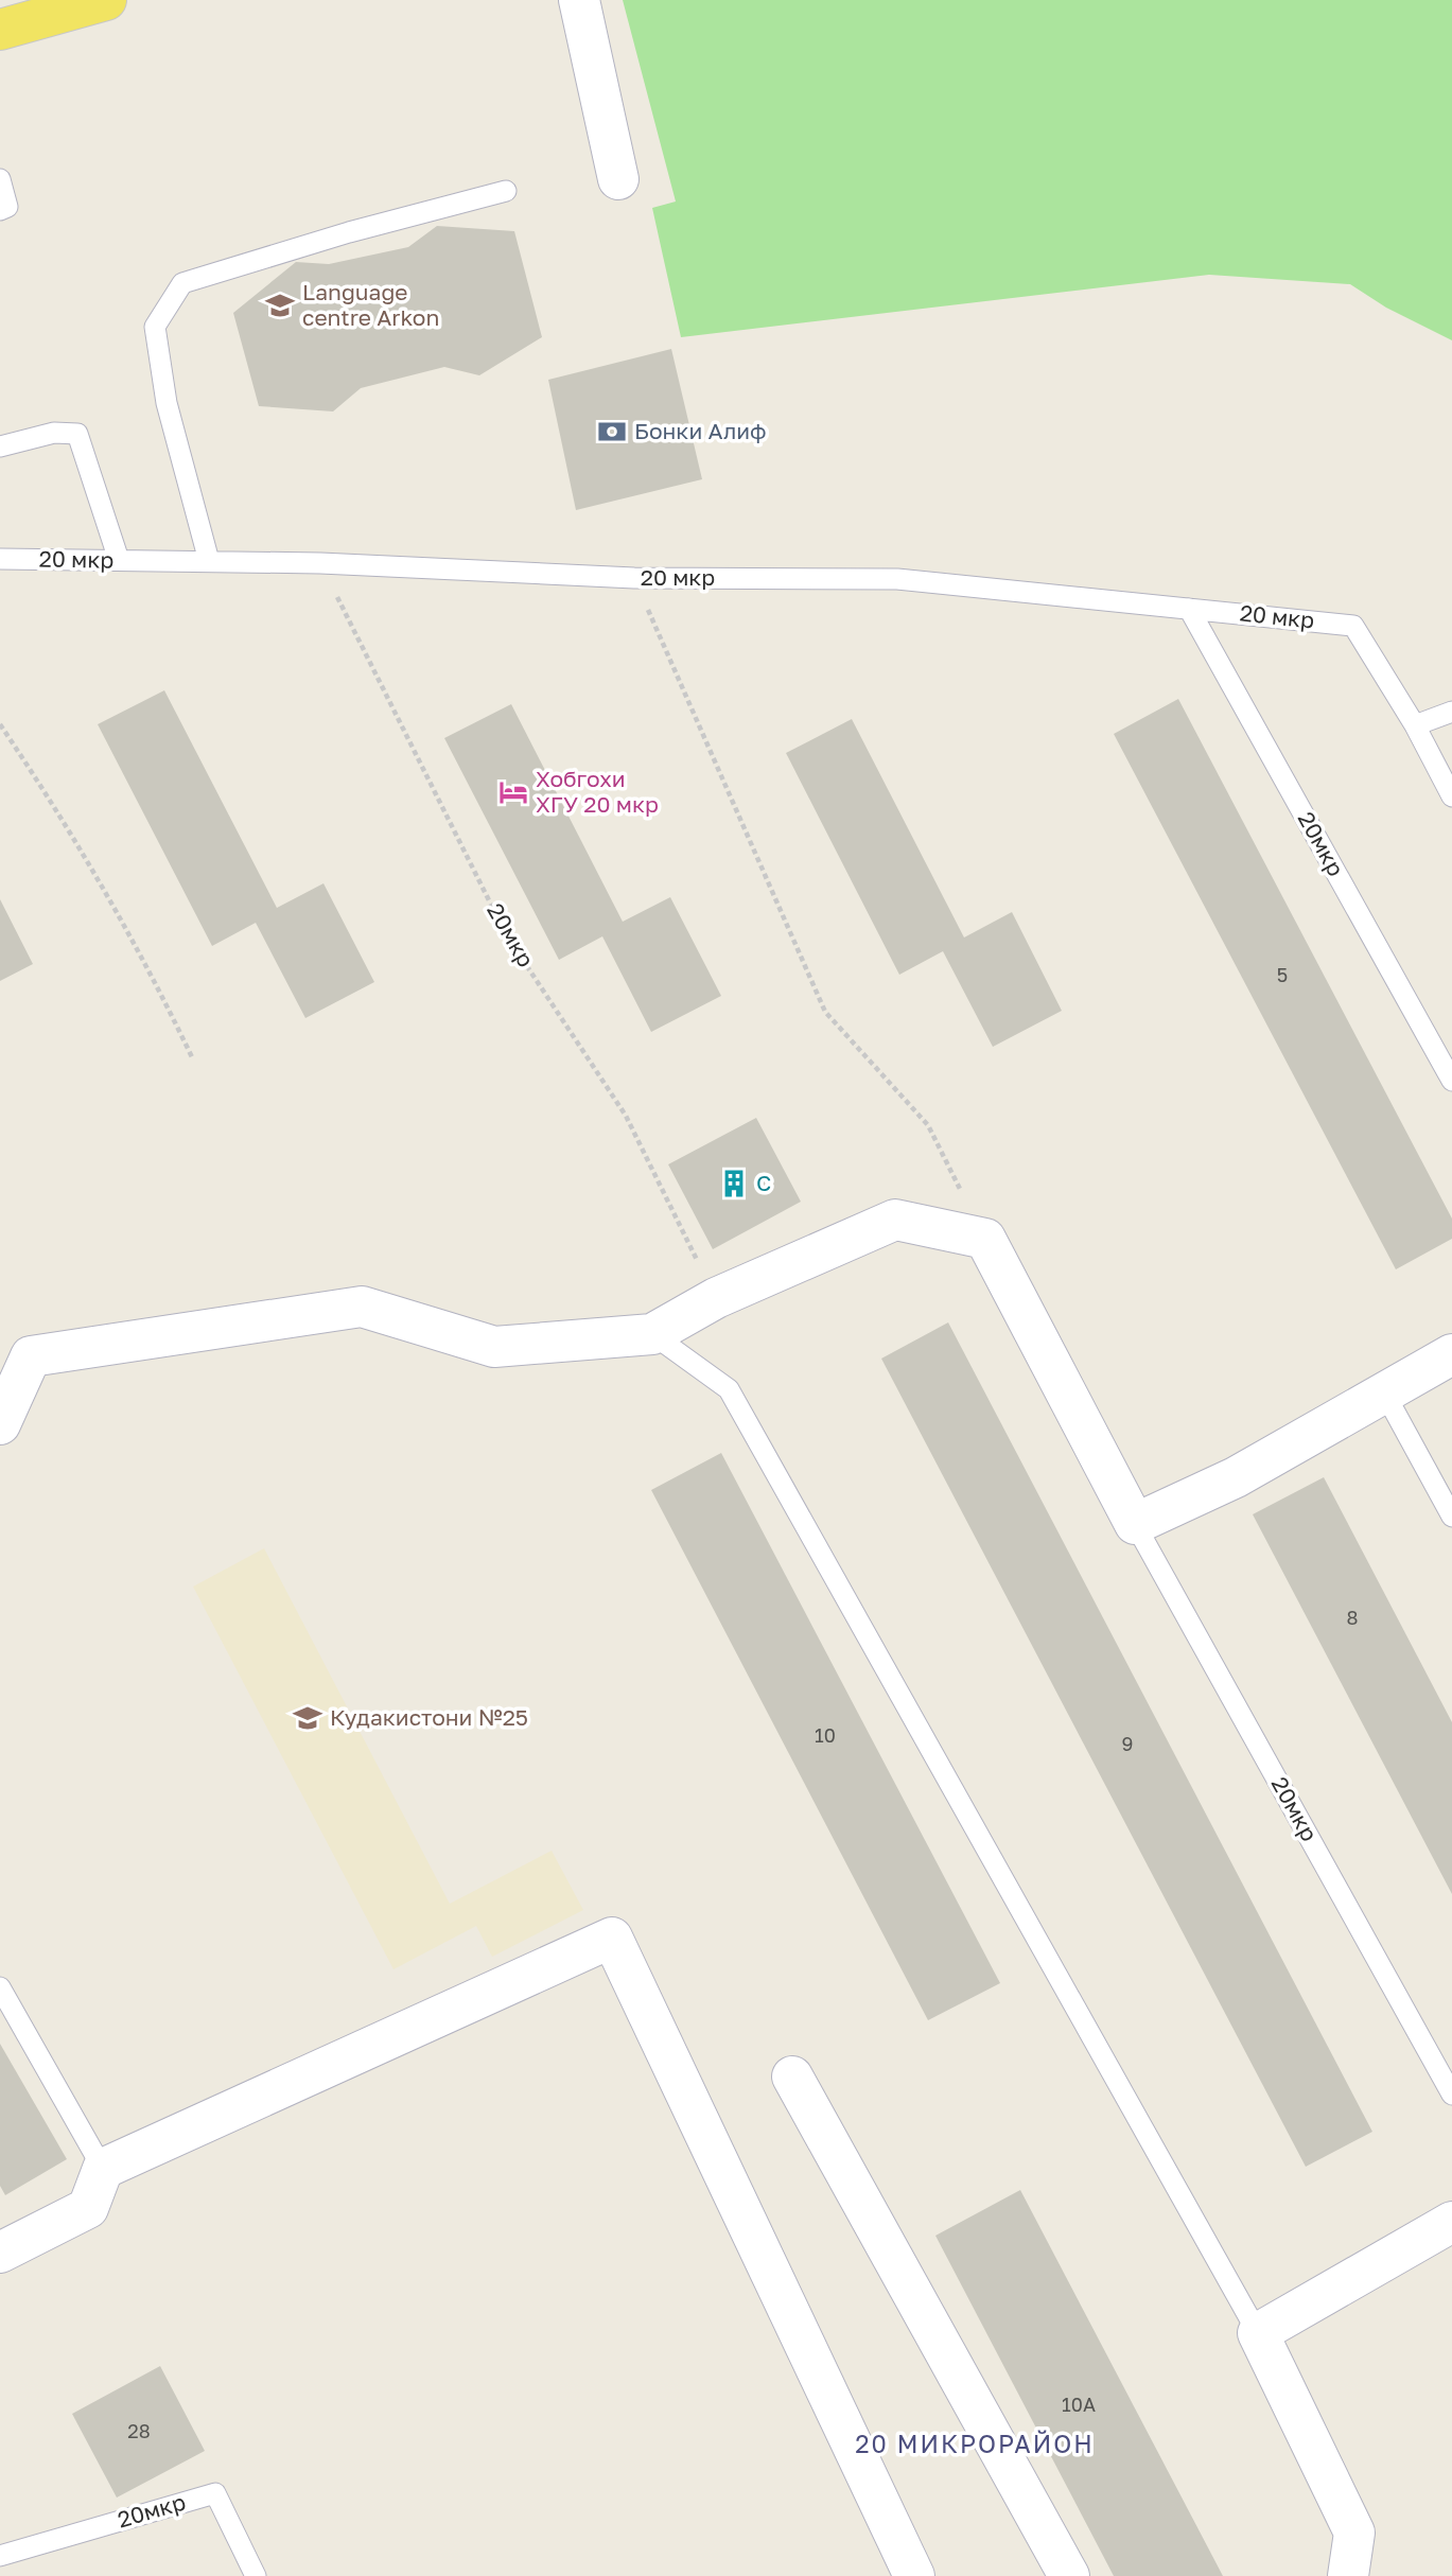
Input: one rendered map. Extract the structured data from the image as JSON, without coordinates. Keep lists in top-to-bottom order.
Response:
{
  "streets": {
    "street": ["20мкр"],
    "lane": ["20 мкр"]
  },
  "crossings": [
    ["20 мкр", "20мкр"]
  ],
  "districts": ["20 МИКРОРАЙОН"],
  "places": {
    "school or university": ["Language centre Arkon", "Кудакистони №25"],
    "bank": ["Бонки Алиф"],
    "hotel": ["Хобгохи ХГУ 20 мкр"],
    "building": ["С"]
  },
  "house_numbers": [
    "5",
    "8",
    "10",
    "9",
    "10А",
    "28"
  ]
}
